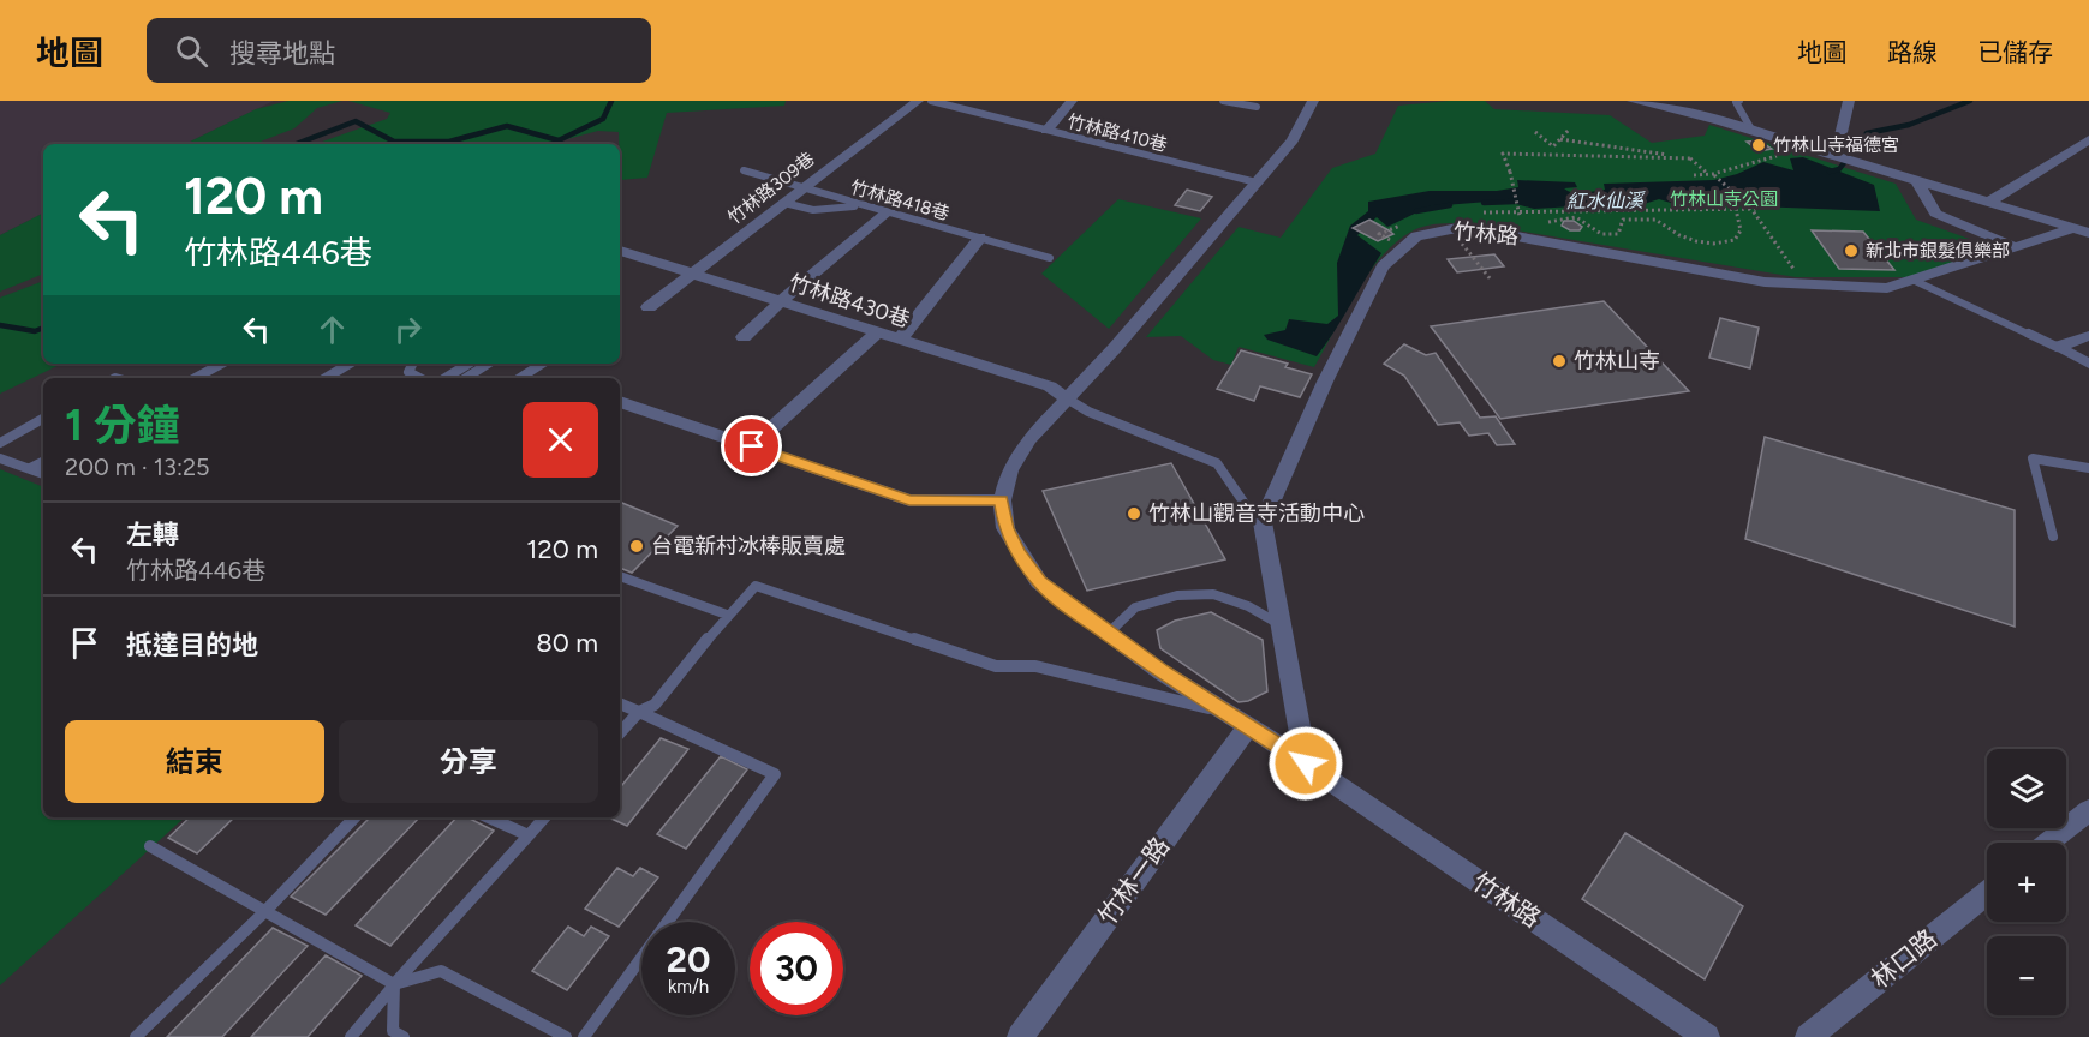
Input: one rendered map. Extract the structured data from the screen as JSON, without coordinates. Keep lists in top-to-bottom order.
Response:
{
  "streets": {
    "street": [
      "竹林路309巷",
      "竹林路",
      "竹林路430巷",
      "竹林一路",
      "林口路"
    ],
    "lane": ["竹林路410巷", "竹林路418巷"]
  },
  "crossings": [
    ["竹林路410巷", "竹林路"],
    ["竹林路309巷", "竹林路418巷"],
    ["竹林路309巷", "竹林路430巷"],
    ["竹林路", "竹林路430巷"],
    ["竹林路", "竹林一路"]
  ],
  "water": ["紅水仙溪"],
  "parks": ["竹林山寺公園"],
  "places": [
    "竹林山寺福德宮",
    "新北市銀髮俱樂部",
    "竹林山寺",
    "竹林山觀音寺活動中心",
    "台電新村冰棒販賣處"
  ],
  "page": {
    "header": "地圖",
    "search": "搜尋地點",
    "nav": ["地圖", "路線", "已儲存"],
    "turn": ["120 m", "竹林路446巷"],
    "heading": ["1 分鐘", "200 m · 13:25"],
    "list": [
      {
        "name": "左轉",
        "note": "竹林路446巷",
        "value": "120 m"
      },
      {
        "name": "抵達目的地",
        "value": "80 m"
      }
    ],
    "buttons": ["結束", "分享"],
    "map_buttons": ["+", "−"],
    "speed": "20 km/h",
    "limit": "30"
  }
}
